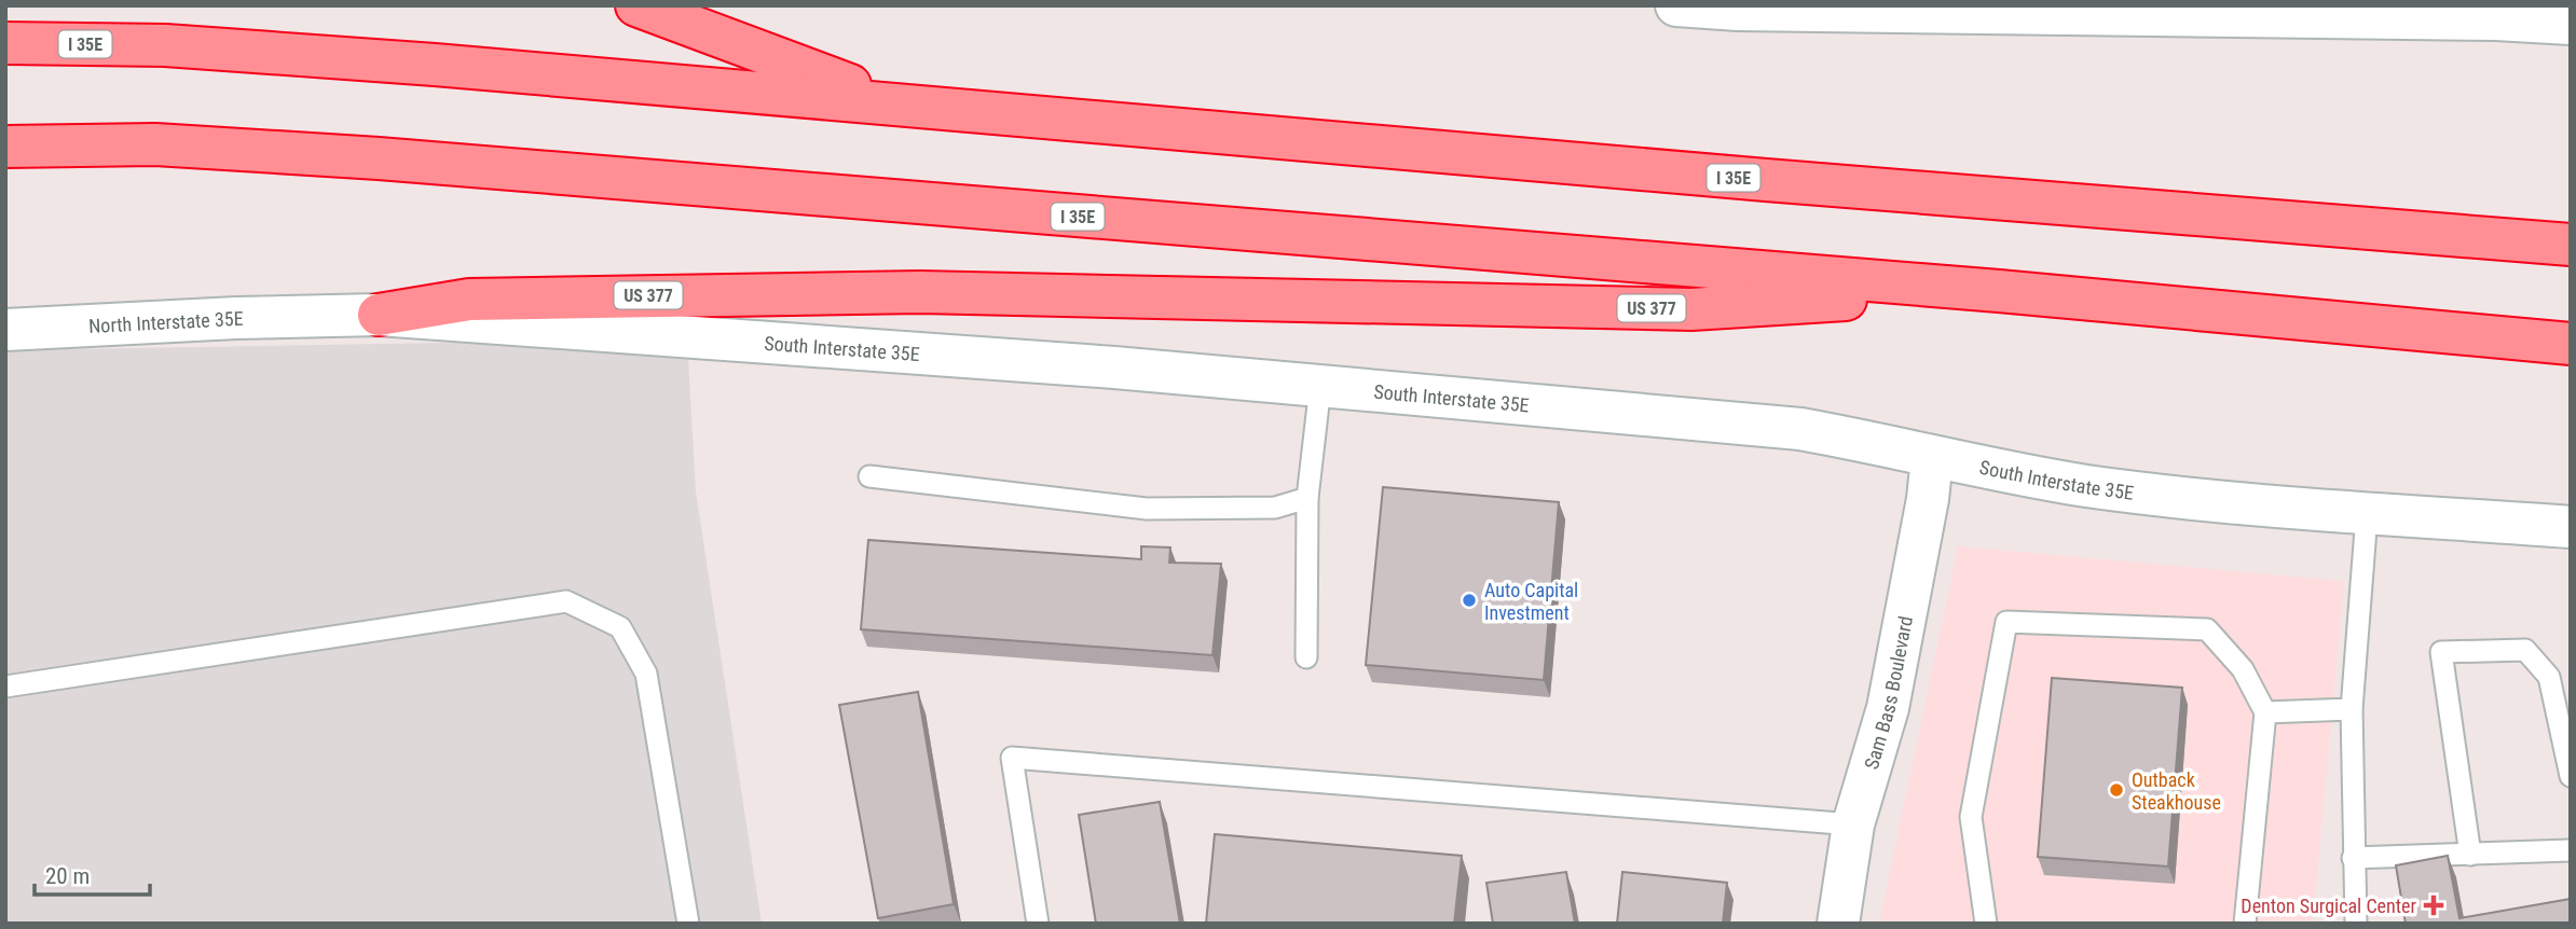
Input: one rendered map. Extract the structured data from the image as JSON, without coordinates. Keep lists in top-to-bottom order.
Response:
{
  "streets": {
    "highway": ["I 35E", "US 377"],
    "main road": ["North Interstate 35E", "South Interstate 35E", "Sam Bass Boulevard"]
  },
  "crossings": [
    ["I 35E", "US 377"],
    ["US 377", "South Interstate 35E"],
    ["North Interstate 35E", "South Interstate 35E"],
    ["South Interstate 35E", "Sam Bass Boulevard"]
  ],
  "places": {
    "other": ["Auto Capital Investment", "Outback Steakhouse"],
    "health": ["Denton Surgical Center"]
  },
  "scale_bar": "20 m"
}
